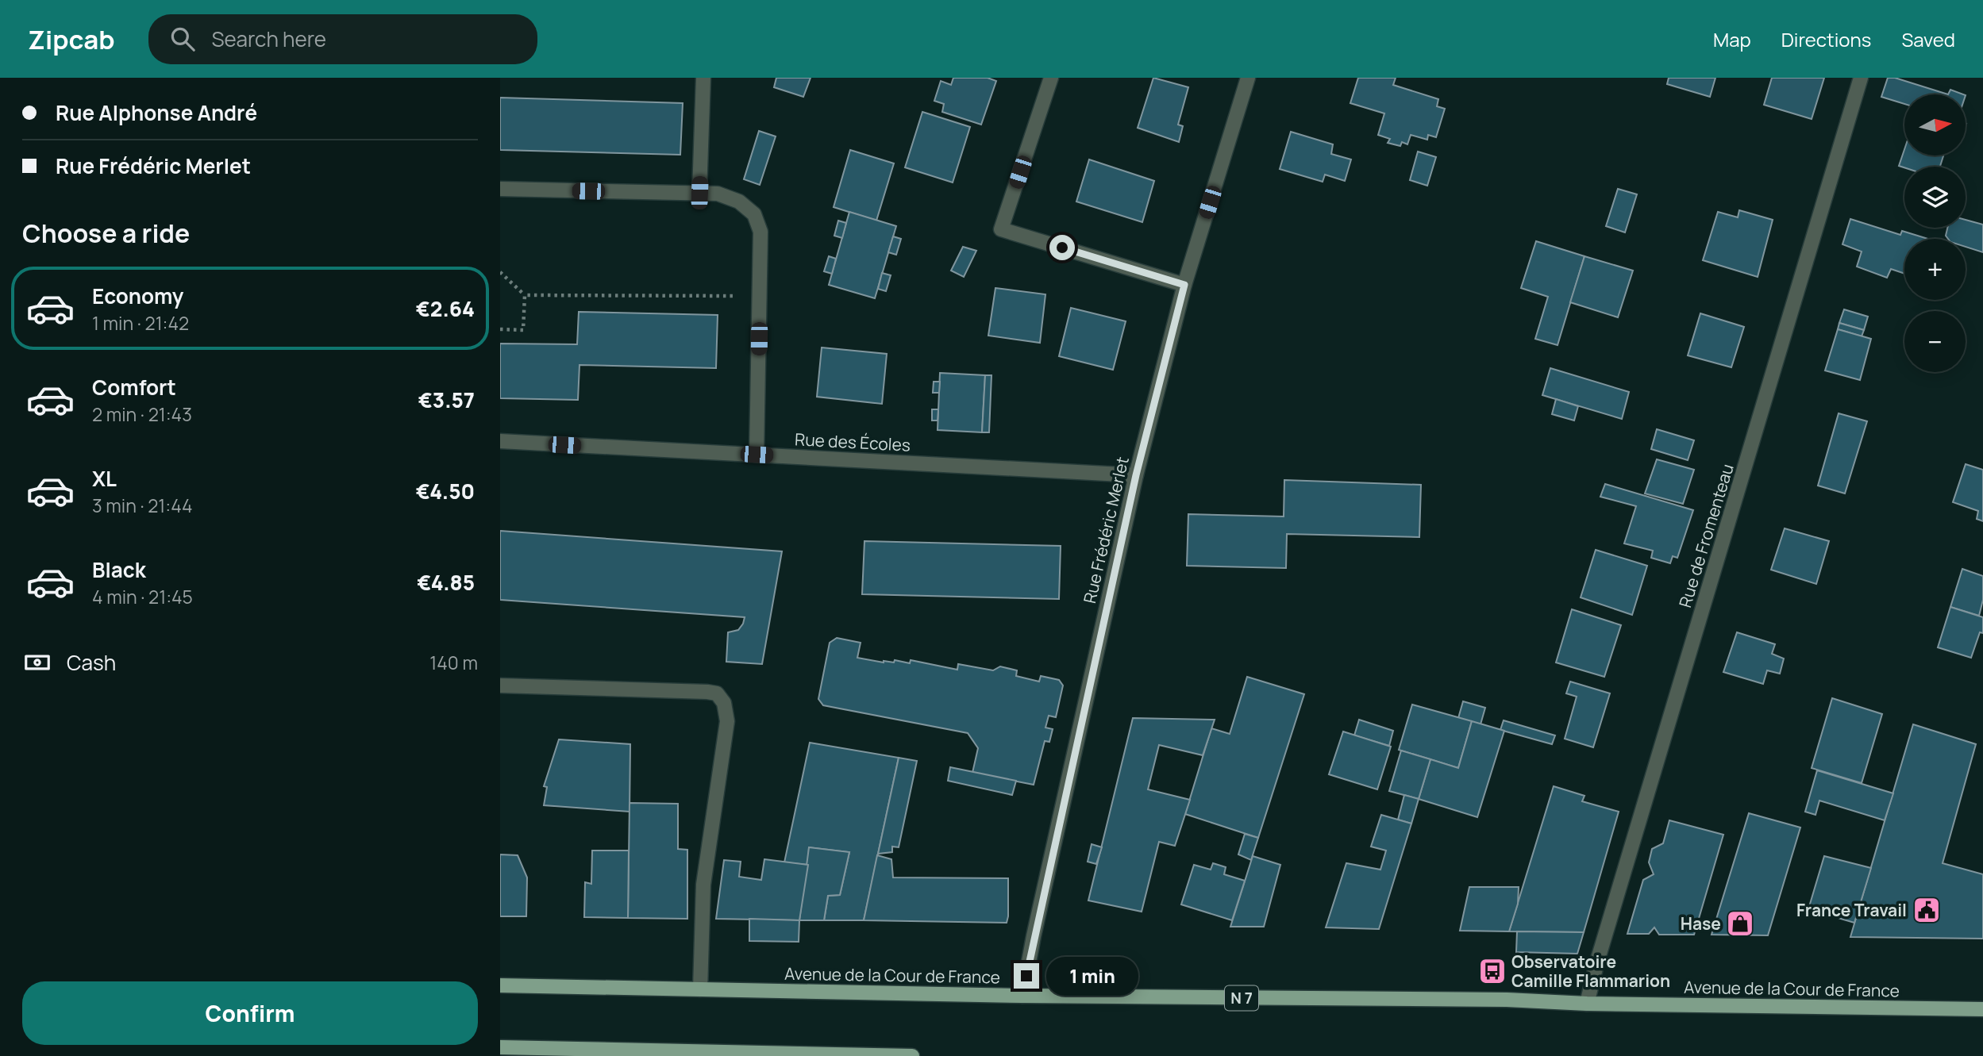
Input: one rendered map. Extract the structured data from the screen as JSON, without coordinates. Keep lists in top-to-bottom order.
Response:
{
  "streets": {
    "main road": ["Avenue de la Cour de France", "N 7"],
    "street": ["Rue des Écoles", "Rue Frédéric Merlet", "Rue de Fromenteau"]
  },
  "crossings": [
    ["Rue des Écoles", "Rue Frédéric Merlet"],
    ["Rue Frédéric Merlet", "Avenue de la Cour de France"],
    ["Rue de Fromenteau", "Avenue de la Cour de France"]
  ],
  "places": {
    "public building": ["France Travail"],
    "shop": ["Hase"],
    "bus stop": ["Observatoire Camille Flammarion"]
  },
  "north": "right",
  "page": {
    "header": "Zipcab",
    "search": "Search here",
    "nav": ["Map", "Directions", "Saved"],
    "banner": ["Rue Alphonse André", "Rue Frédéric Merlet"],
    "map_buttons": ["+", "−"],
    "heading": "Choose a ride",
    "list": [
      {
        "name": "Economy",
        "note": "1 min · 21:42",
        "value": "€2.64"
      },
      {
        "name": "Comfort",
        "note": "2 min · 21:43",
        "value": "€3.57"
      },
      {
        "name": "XL",
        "note": "3 min · 21:44",
        "value": "€4.50"
      },
      {
        "name": "Black",
        "note": "4 min · 21:45",
        "value": "€4.85"
      }
    ],
    "pay": ["Cash", "140 m"],
    "bubble": "1 min",
    "buttons": "Confirm"
  }
}
